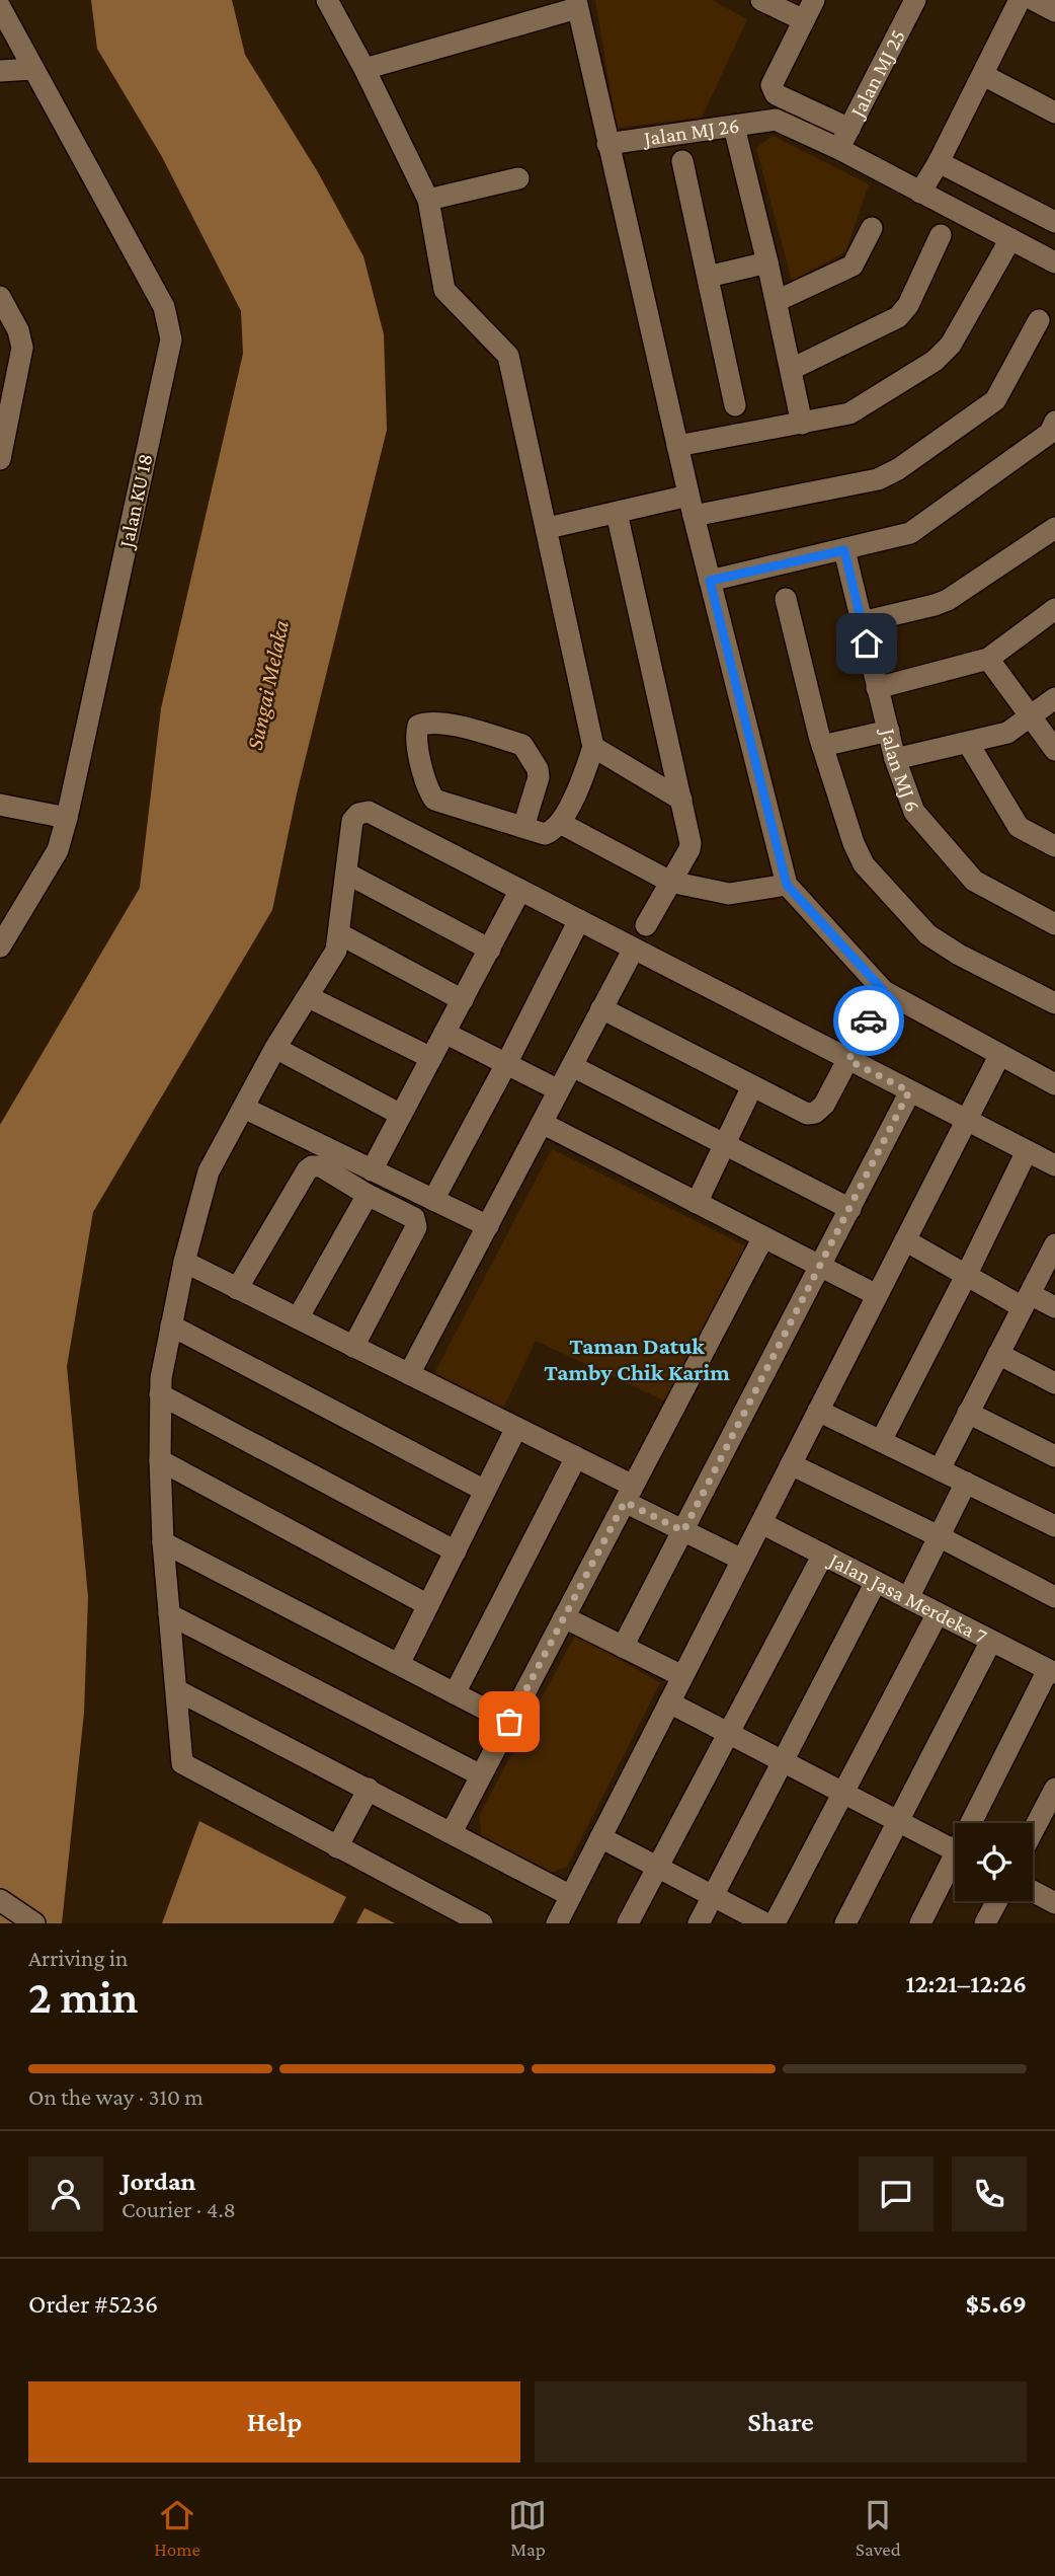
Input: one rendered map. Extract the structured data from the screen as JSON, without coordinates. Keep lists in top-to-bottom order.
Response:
{
  "streets": {
    "street": [
      "Jalan MJ 25",
      "Jalan MJ 26",
      "Jalan KU 18",
      "Jalan MJ 6",
      "Jalan Jasa Merdeka 7"
    ]
  },
  "crossings": [
    ["Jalan MJ 25", "Jalan MJ 26"]
  ],
  "districts": ["Taman Datuk Tamby Chik Karim"],
  "water": ["Sungai Melaka"],
  "page": {
    "heading": ["2 min", "Arriving in", "12:21–12:26"],
    "panel": [
      "Jordan",
      "Courier · 4.8",
      "Order #5236",
      "$5.69"
    ],
    "bar": "On the way · 310 m",
    "buttons": ["Help", "Share"],
    "tabs": ["Home", "Map", "Saved"]
  }
}
